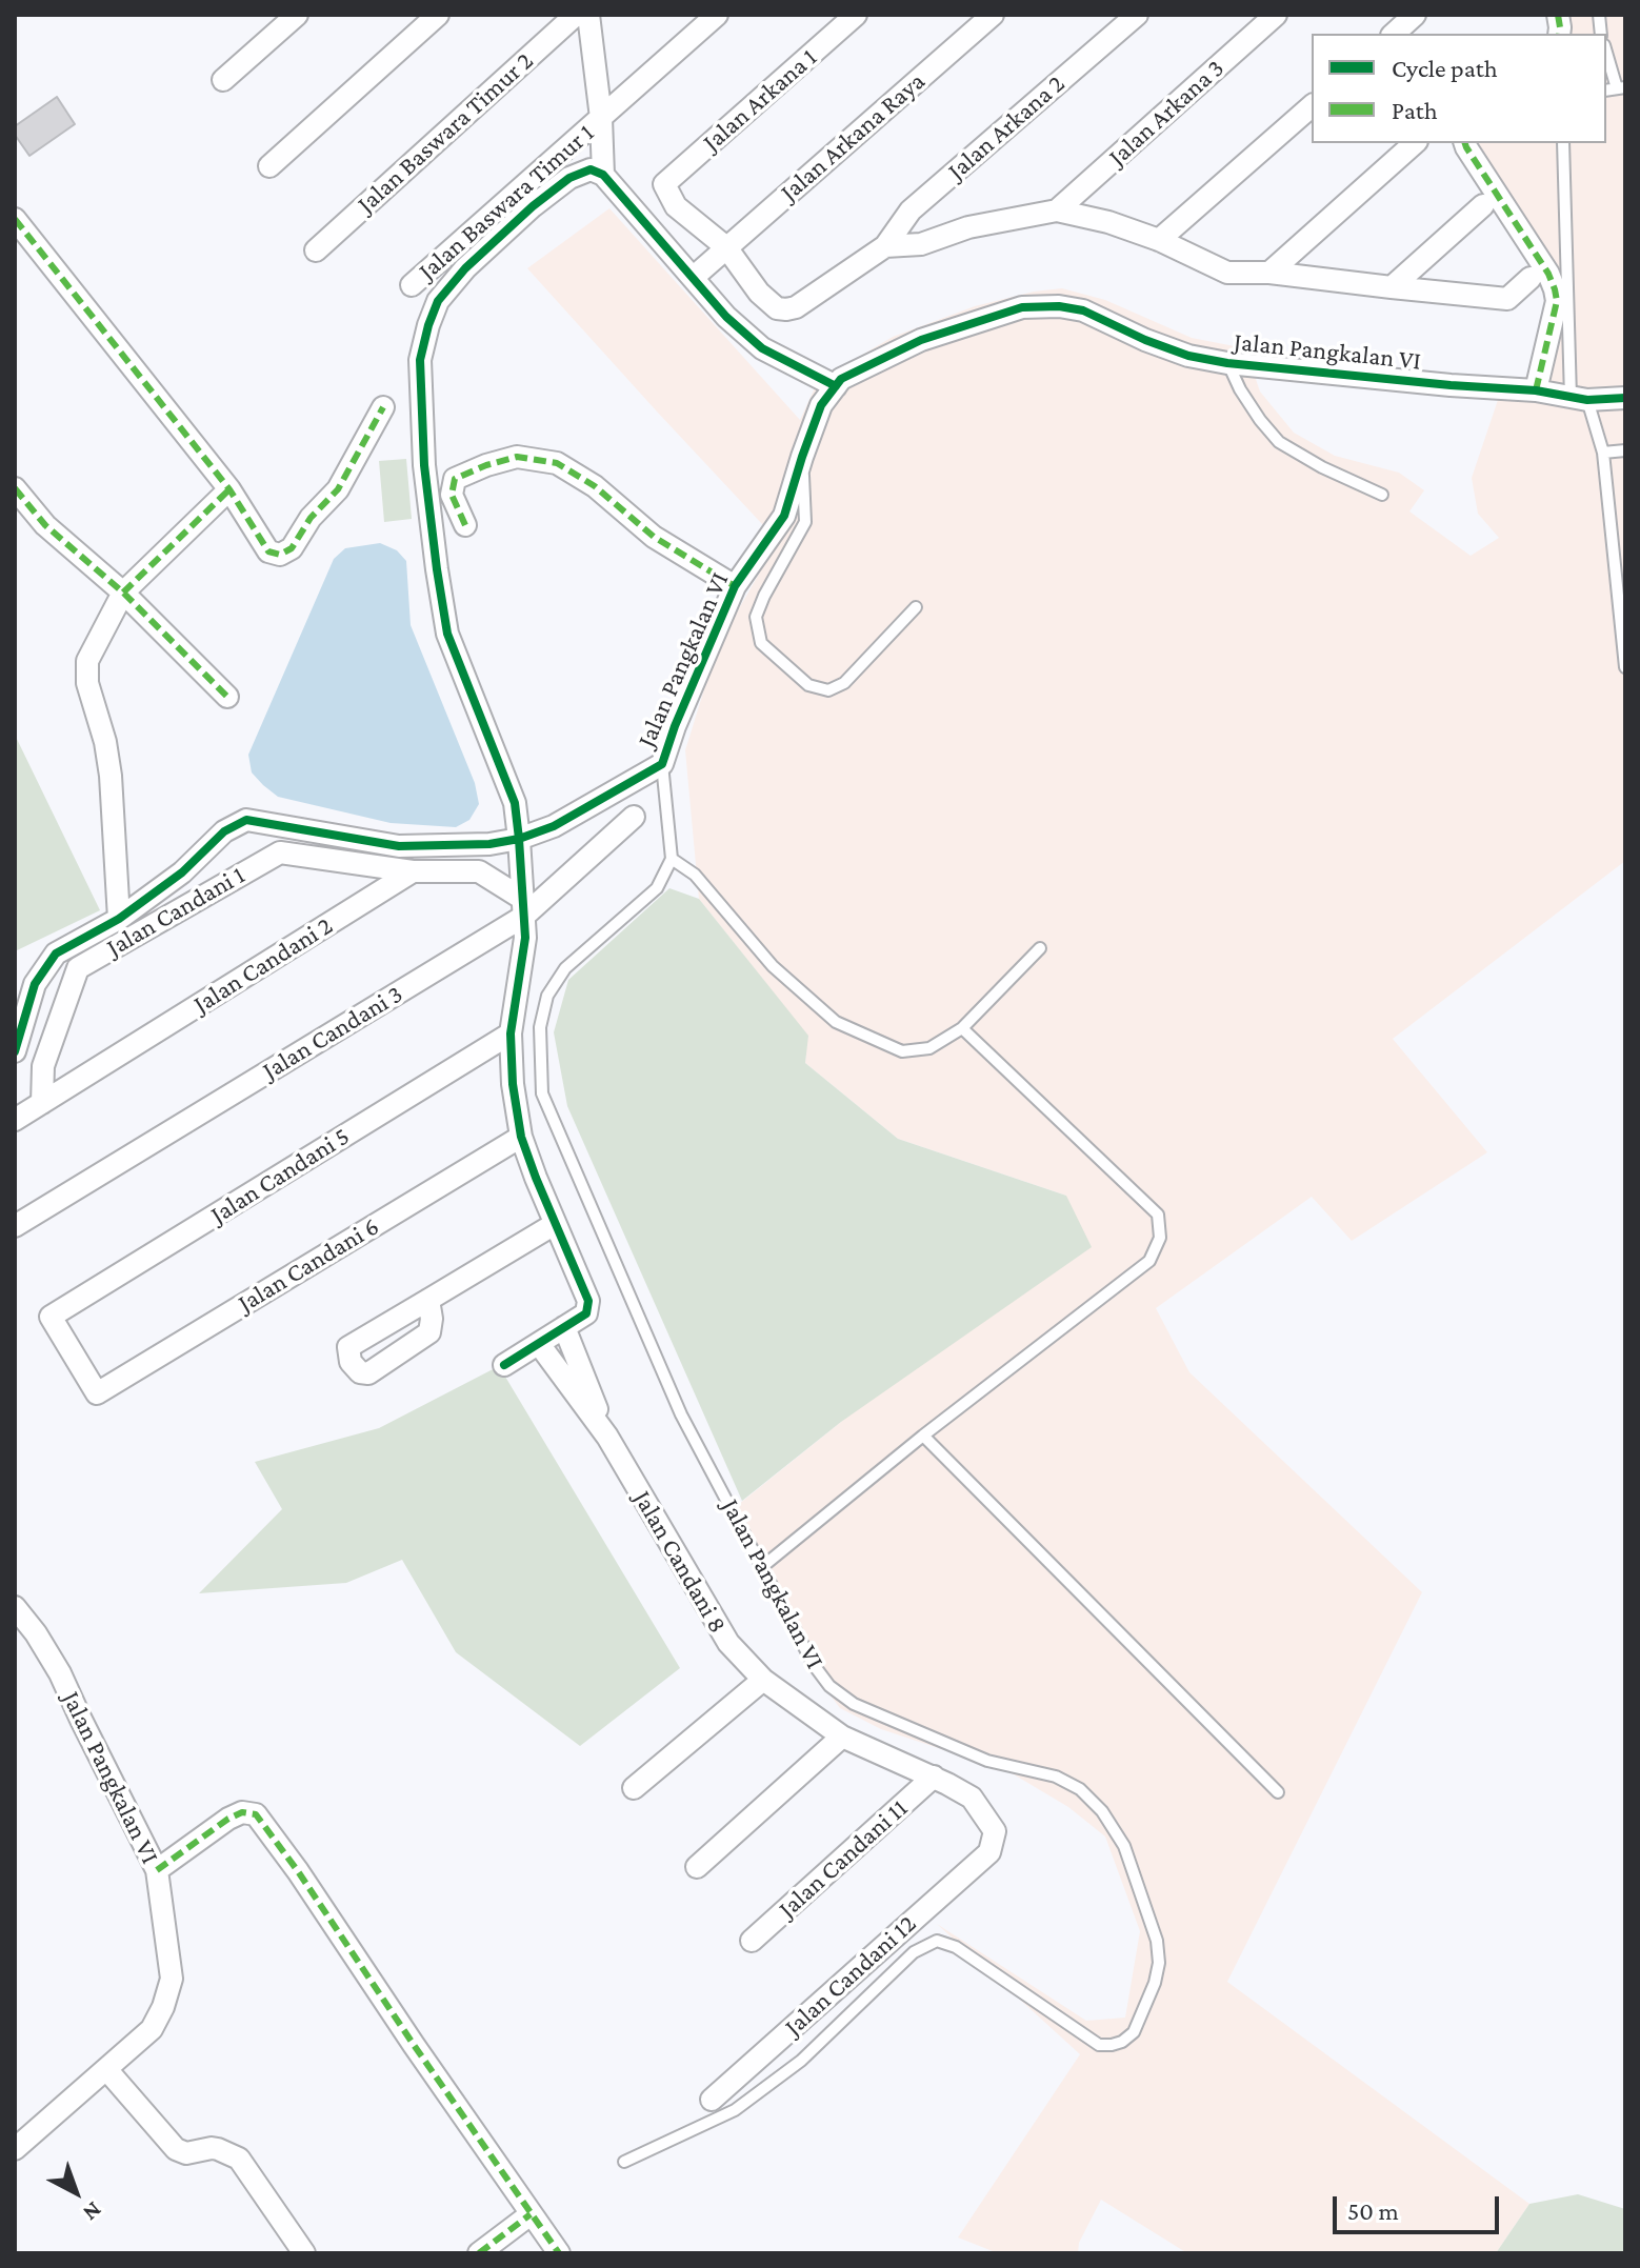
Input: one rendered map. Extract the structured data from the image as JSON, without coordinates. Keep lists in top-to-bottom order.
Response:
{
  "streets": {
    "street": [
      "Jalan Arkana 1",
      "Jalan Arkana 3",
      "Jalan Arkana 2",
      "Jalan Baswara Timur 2",
      "Jalan Arkana Raya",
      "Jalan Baswara Timur 1",
      "Jalan Pangkalan VI",
      "Jalan Candani 1",
      "Jalan Candani 2",
      "Jalan Candani 3",
      "Jalan Candani 5",
      "Jalan Candani 6",
      "Jalan Candani 8",
      "Jalan Candani 11",
      "Jalan Candani 12"
    ]
  },
  "crossings": [
    ["Jalan Arkana 1", "Jalan Arkana Raya"],
    ["Jalan Candani 1", "Jalan Candani 2"],
    ["Jalan Candani 5", "Jalan Candani 6"],
    ["Jalan Candani 8", "Jalan Candani 11"],
    ["Jalan Candani 8", "Jalan Candani 12"]
  ],
  "legend": ["Cycle path", "Path"],
  "scale_bar": "50 m",
  "north": "bottom right"
}
